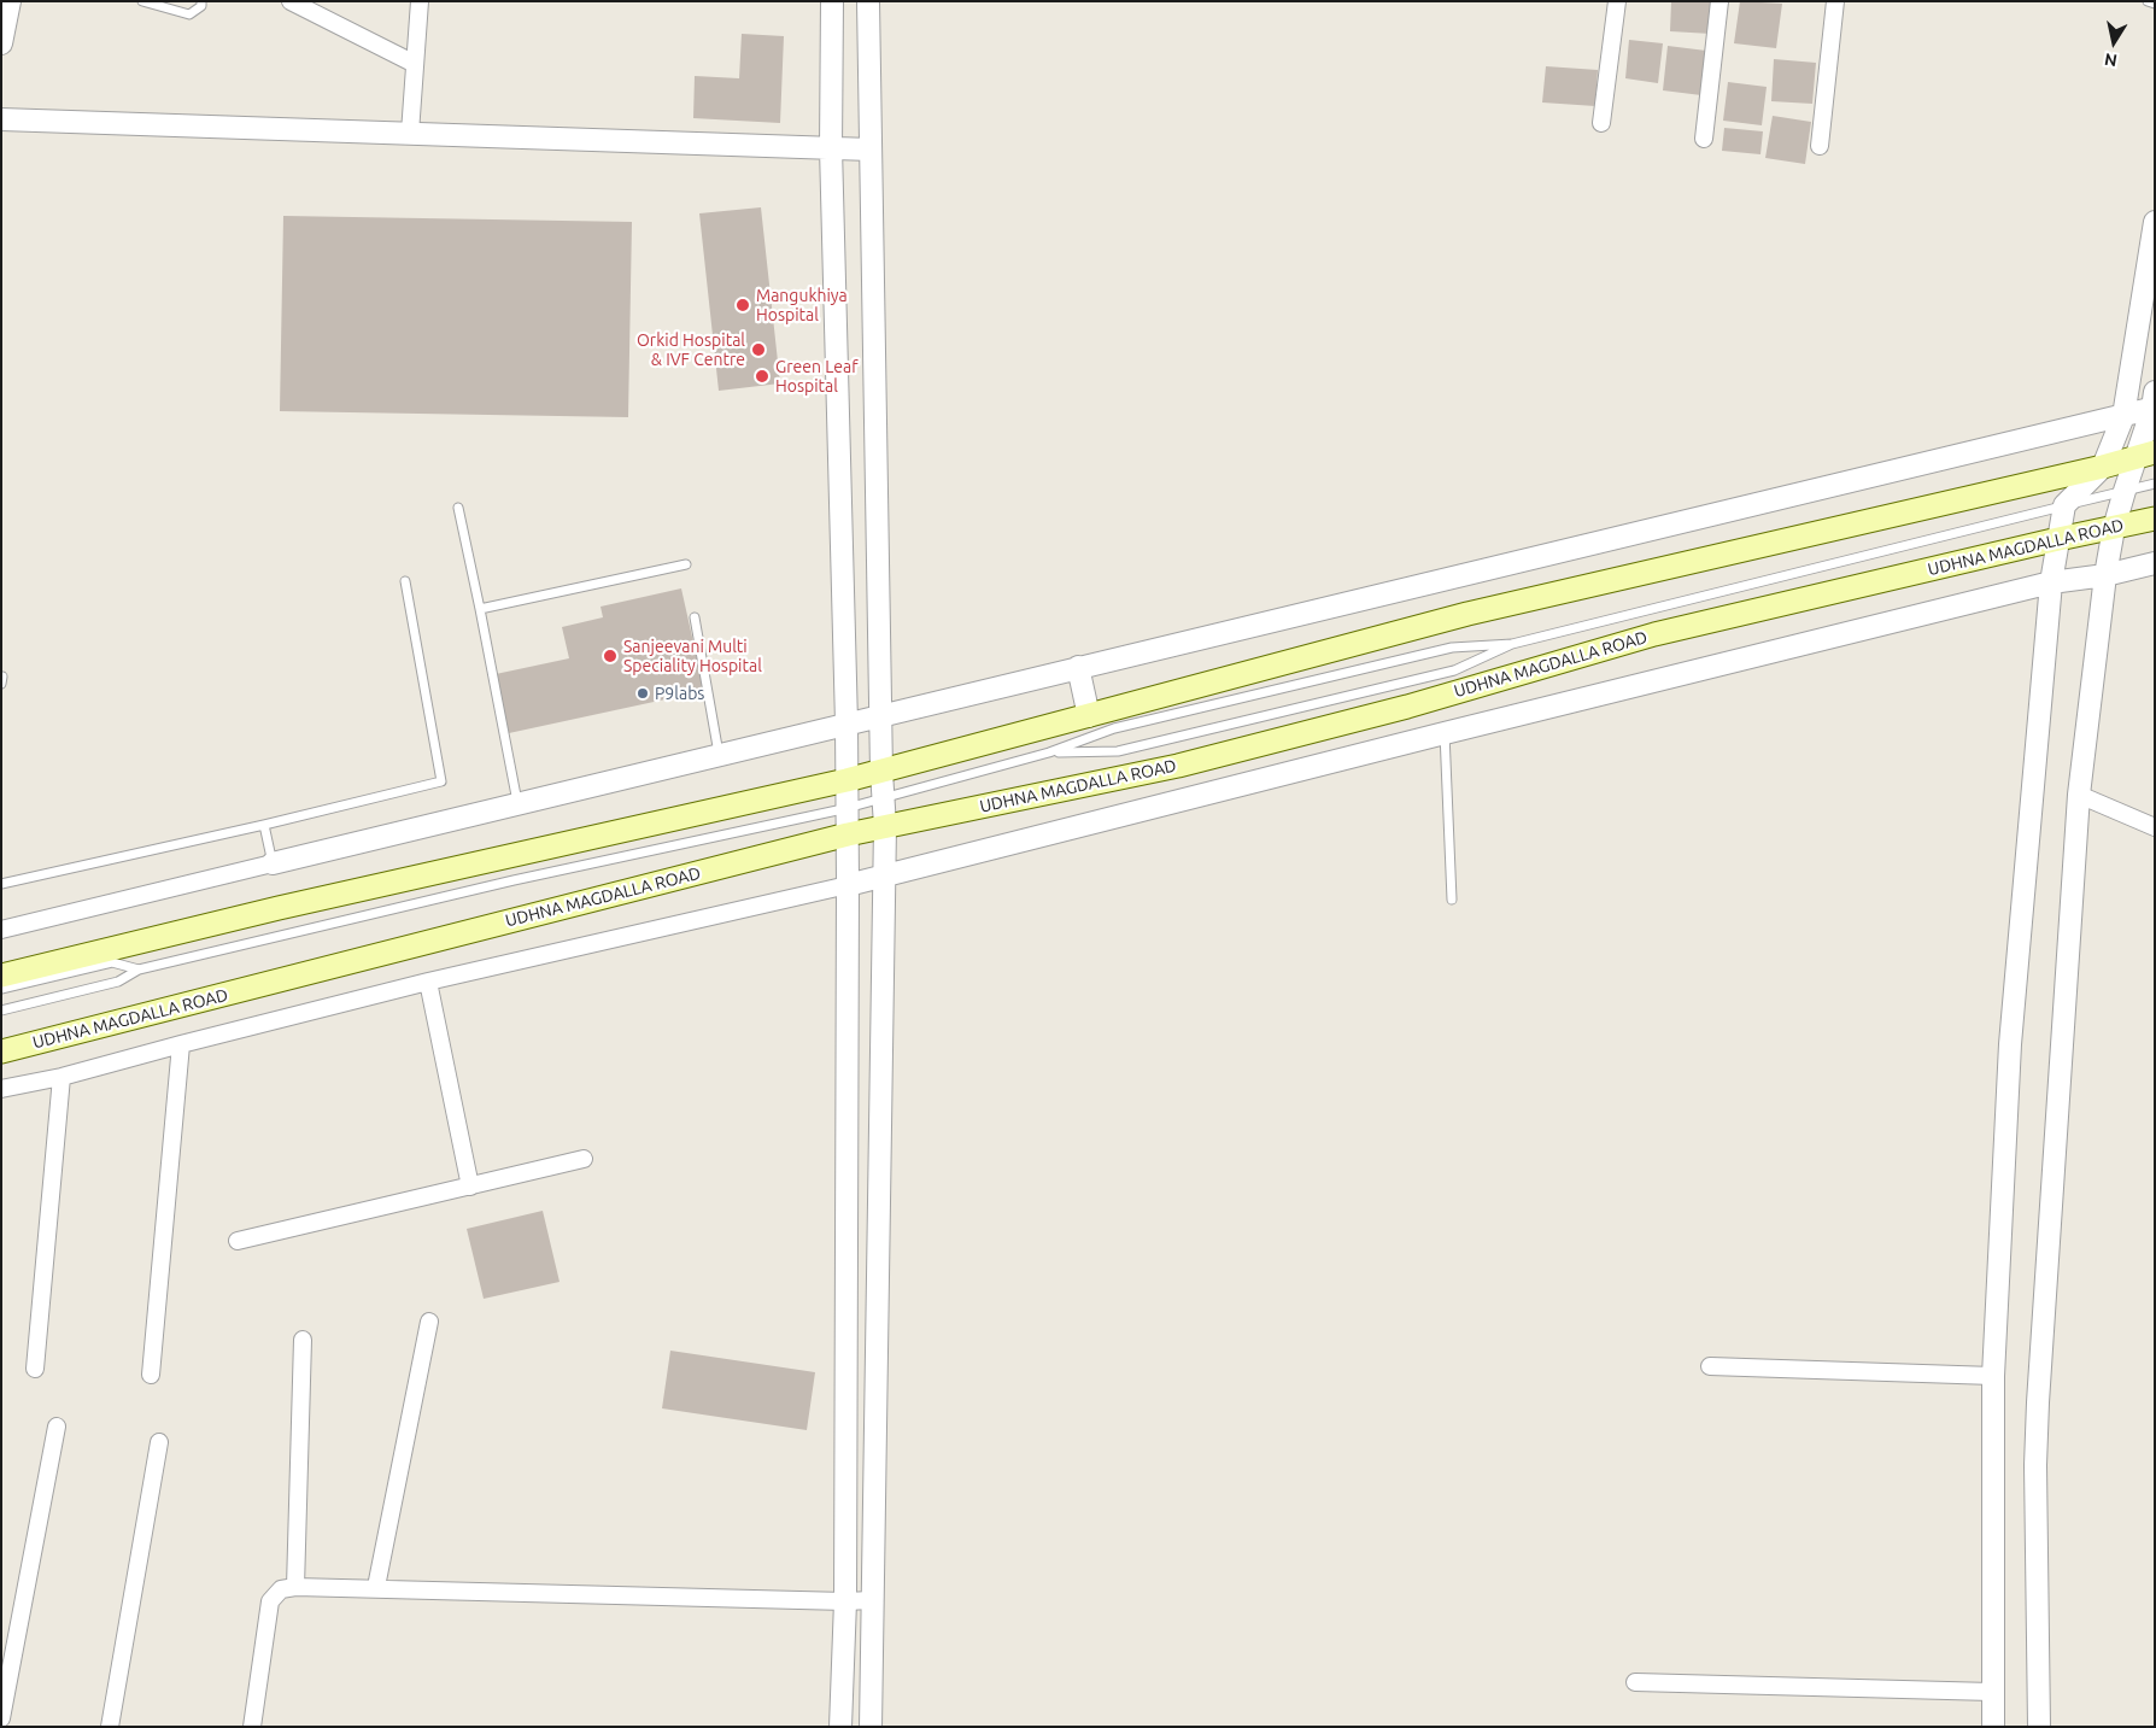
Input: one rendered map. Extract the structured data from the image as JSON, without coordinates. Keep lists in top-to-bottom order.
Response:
{
  "streets": {
    "main road": ["UDHNA MAGDALLA ROAD"]
  },
  "places": [
    "Mangukhiya Hospital",
    "Orkid Hospital & IVF Centre",
    "Green Leaf Hospital",
    "Sanjeevani Multi Speciality Hospital",
    "P9labs"
  ],
  "north": "bottom"
}
